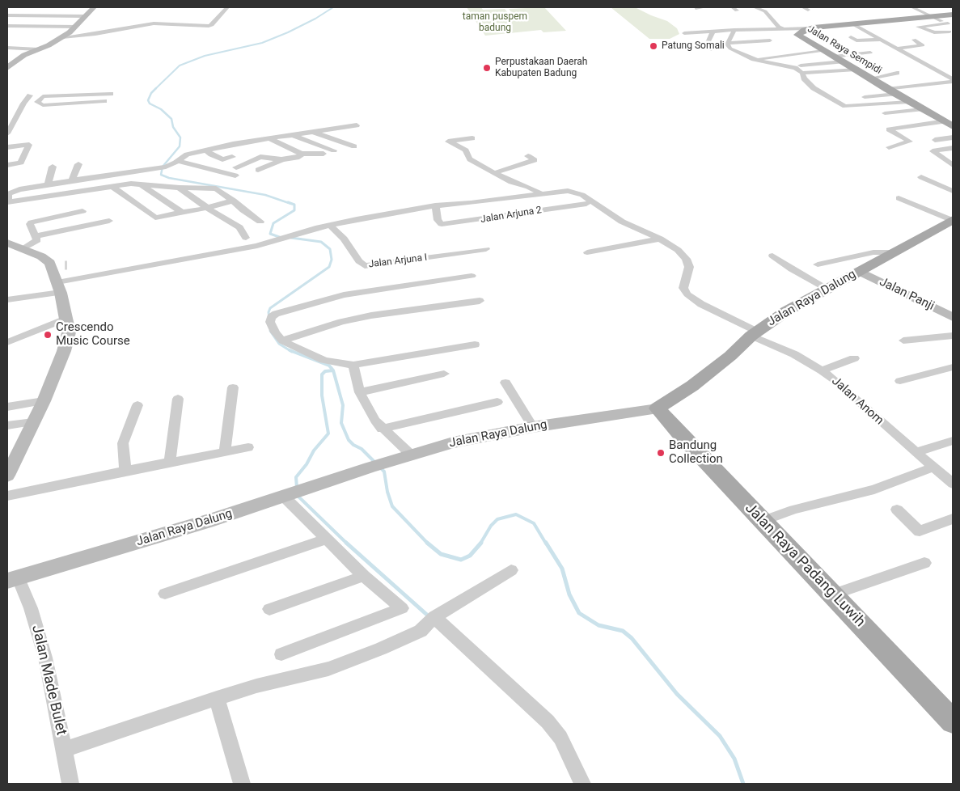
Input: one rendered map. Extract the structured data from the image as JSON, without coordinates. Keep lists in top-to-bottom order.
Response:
{
  "streets": {
    "main road": ["Jalan Raya Sempidi", "Jalan Raya Dalung", "Jalan Raya Padang Luwih"],
    "street": [
      "Jalan Arjuna 2",
      "Jalan Arjuna I",
      "Jalan Panji",
      "Jalan Anom",
      "Jalan Made Bulet"
    ]
  },
  "crossings": [
    ["Jalan Panji", "Jalan Raya Dalung"],
    ["Jalan Raya Dalung", "Jalan Anom"],
    ["Jalan Raya Dalung", "Jalan Raya Padang Luwih"],
    ["Jalan Raya Dalung", "Jalan Made Bulet"]
  ],
  "parks": ["taman puspem badung"],
  "places": [
    "Patung Somali",
    "Perpustakaan Daerah Kabupaten Badung",
    "Crescendo Music Course",
    "Bandung Collection"
  ]
}
